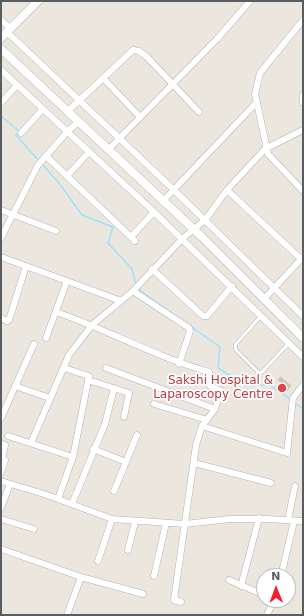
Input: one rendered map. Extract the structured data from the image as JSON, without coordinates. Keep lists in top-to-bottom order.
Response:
{
  "places": ["Sakshi Hospital & Laparoscopy Centre"],
  "north": "top"
}
